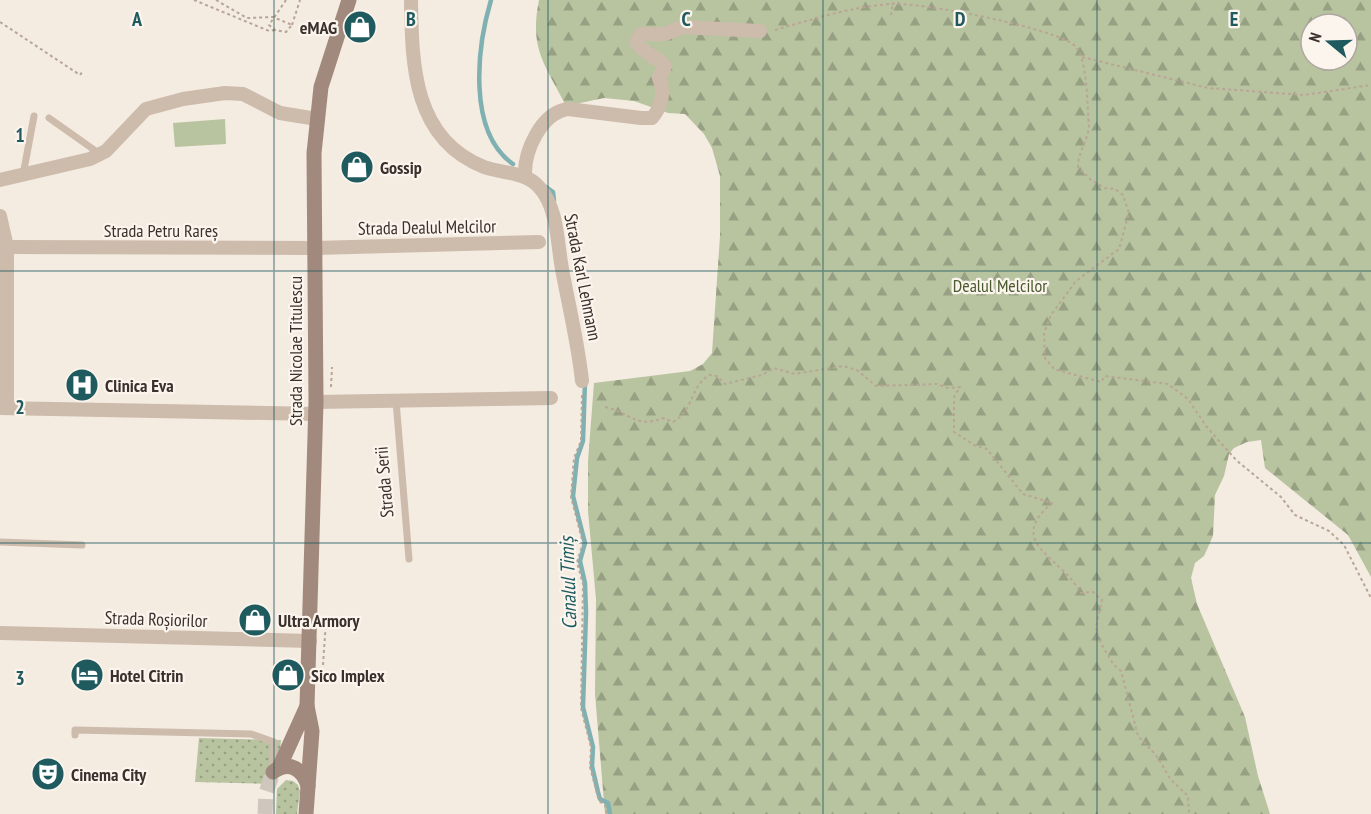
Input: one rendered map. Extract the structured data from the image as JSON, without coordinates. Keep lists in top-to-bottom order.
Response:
{
  "streets": {
    "street": [
      "Strada Dealul Melcilor",
      "Strada Petru Rareș",
      "Strada Karl Lehmann",
      "Strada Nicolae Titulescu",
      "Strada Roșiorilor"
    ],
    "lane": ["Strada Serii"]
  },
  "crossings": [
    ["Strada Dealul Melcilor", "Strada Petru Rareș"],
    ["Strada Dealul Melcilor", "Strada Nicolae Titulescu"],
    ["Strada Petru Rareș", "Strada Nicolae Titulescu"],
    ["Strada Nicolae Titulescu", "Strada Roșiorilor"]
  ],
  "water": ["Canalul Timiș"],
  "parks": ["Dealul Melcilor"],
  "places": {
    "shop": [
      "eMAG",
      "Gossip",
      "Ultra Armory",
      "Sico Implex"
    ],
    "hospital": ["Clinica Eva"],
    "hotel": ["Hotel Citrin"],
    "theatre": ["Cinema City"]
  },
  "north": "left",
  "grid": {
    "columns": [
      "A",
      "B",
      "C",
      "D",
      "E"
    ],
    "rows": ["1", "2", "3"]
  }
}
